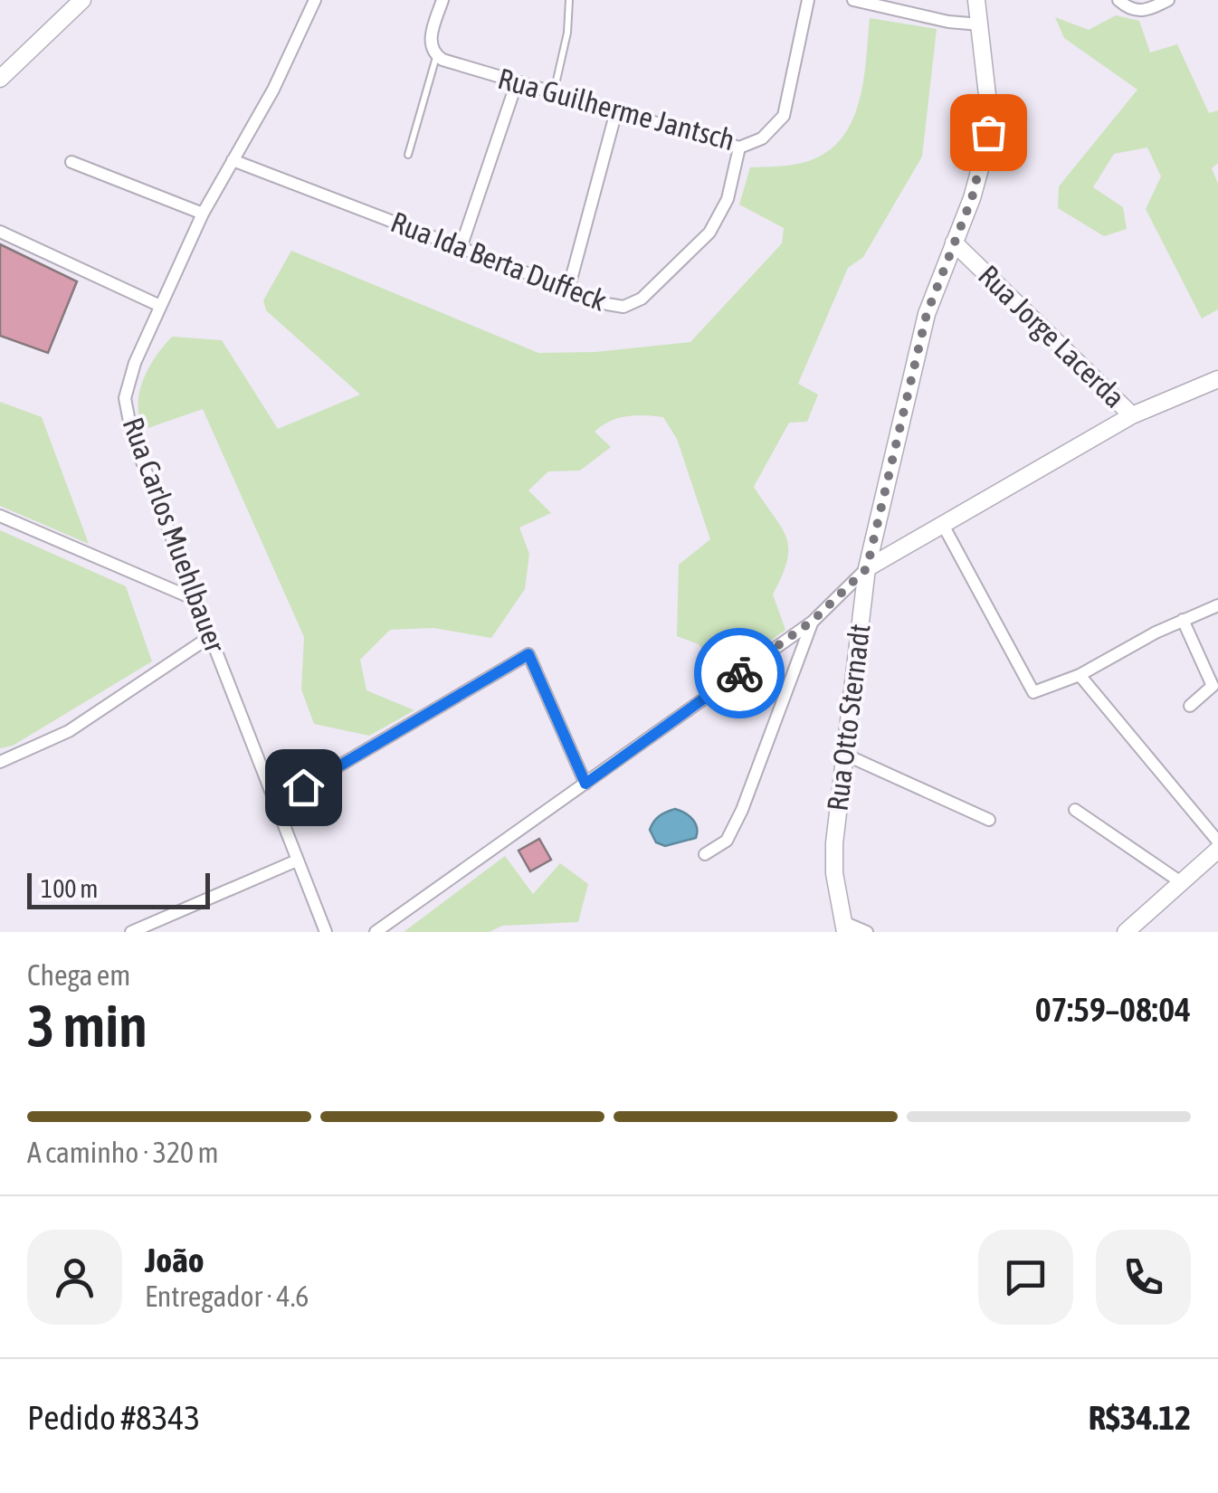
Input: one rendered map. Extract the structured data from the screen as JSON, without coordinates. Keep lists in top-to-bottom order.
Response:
{
  "streets": {
    "main road": ["Rua Jorge Lacerda", "Rua Otto Sternadt"],
    "street": ["Rua Guilherme Jantsch", "Rua Ida Berta Duffeck", "Rua Carlos Muehlbauer"]
  },
  "crossings": [
    ["Rua Guilherme Jantsch", "Rua Ida Berta Duffeck"],
    ["Rua Ida Berta Duffeck", "Rua Carlos Muehlbauer"],
    ["Rua Jorge Lacerda", "Rua Otto Sternadt"]
  ],
  "scale_bar": "100 m",
  "page": {
    "scale": "100 m",
    "heading": ["3 min", "Chega em", "07:59–08:04"],
    "panel": [
      "João",
      "Entregador · 4.6",
      "Pedido #8343",
      "R$34.12"
    ],
    "bar": "A caminho · 320 m"
  }
}
